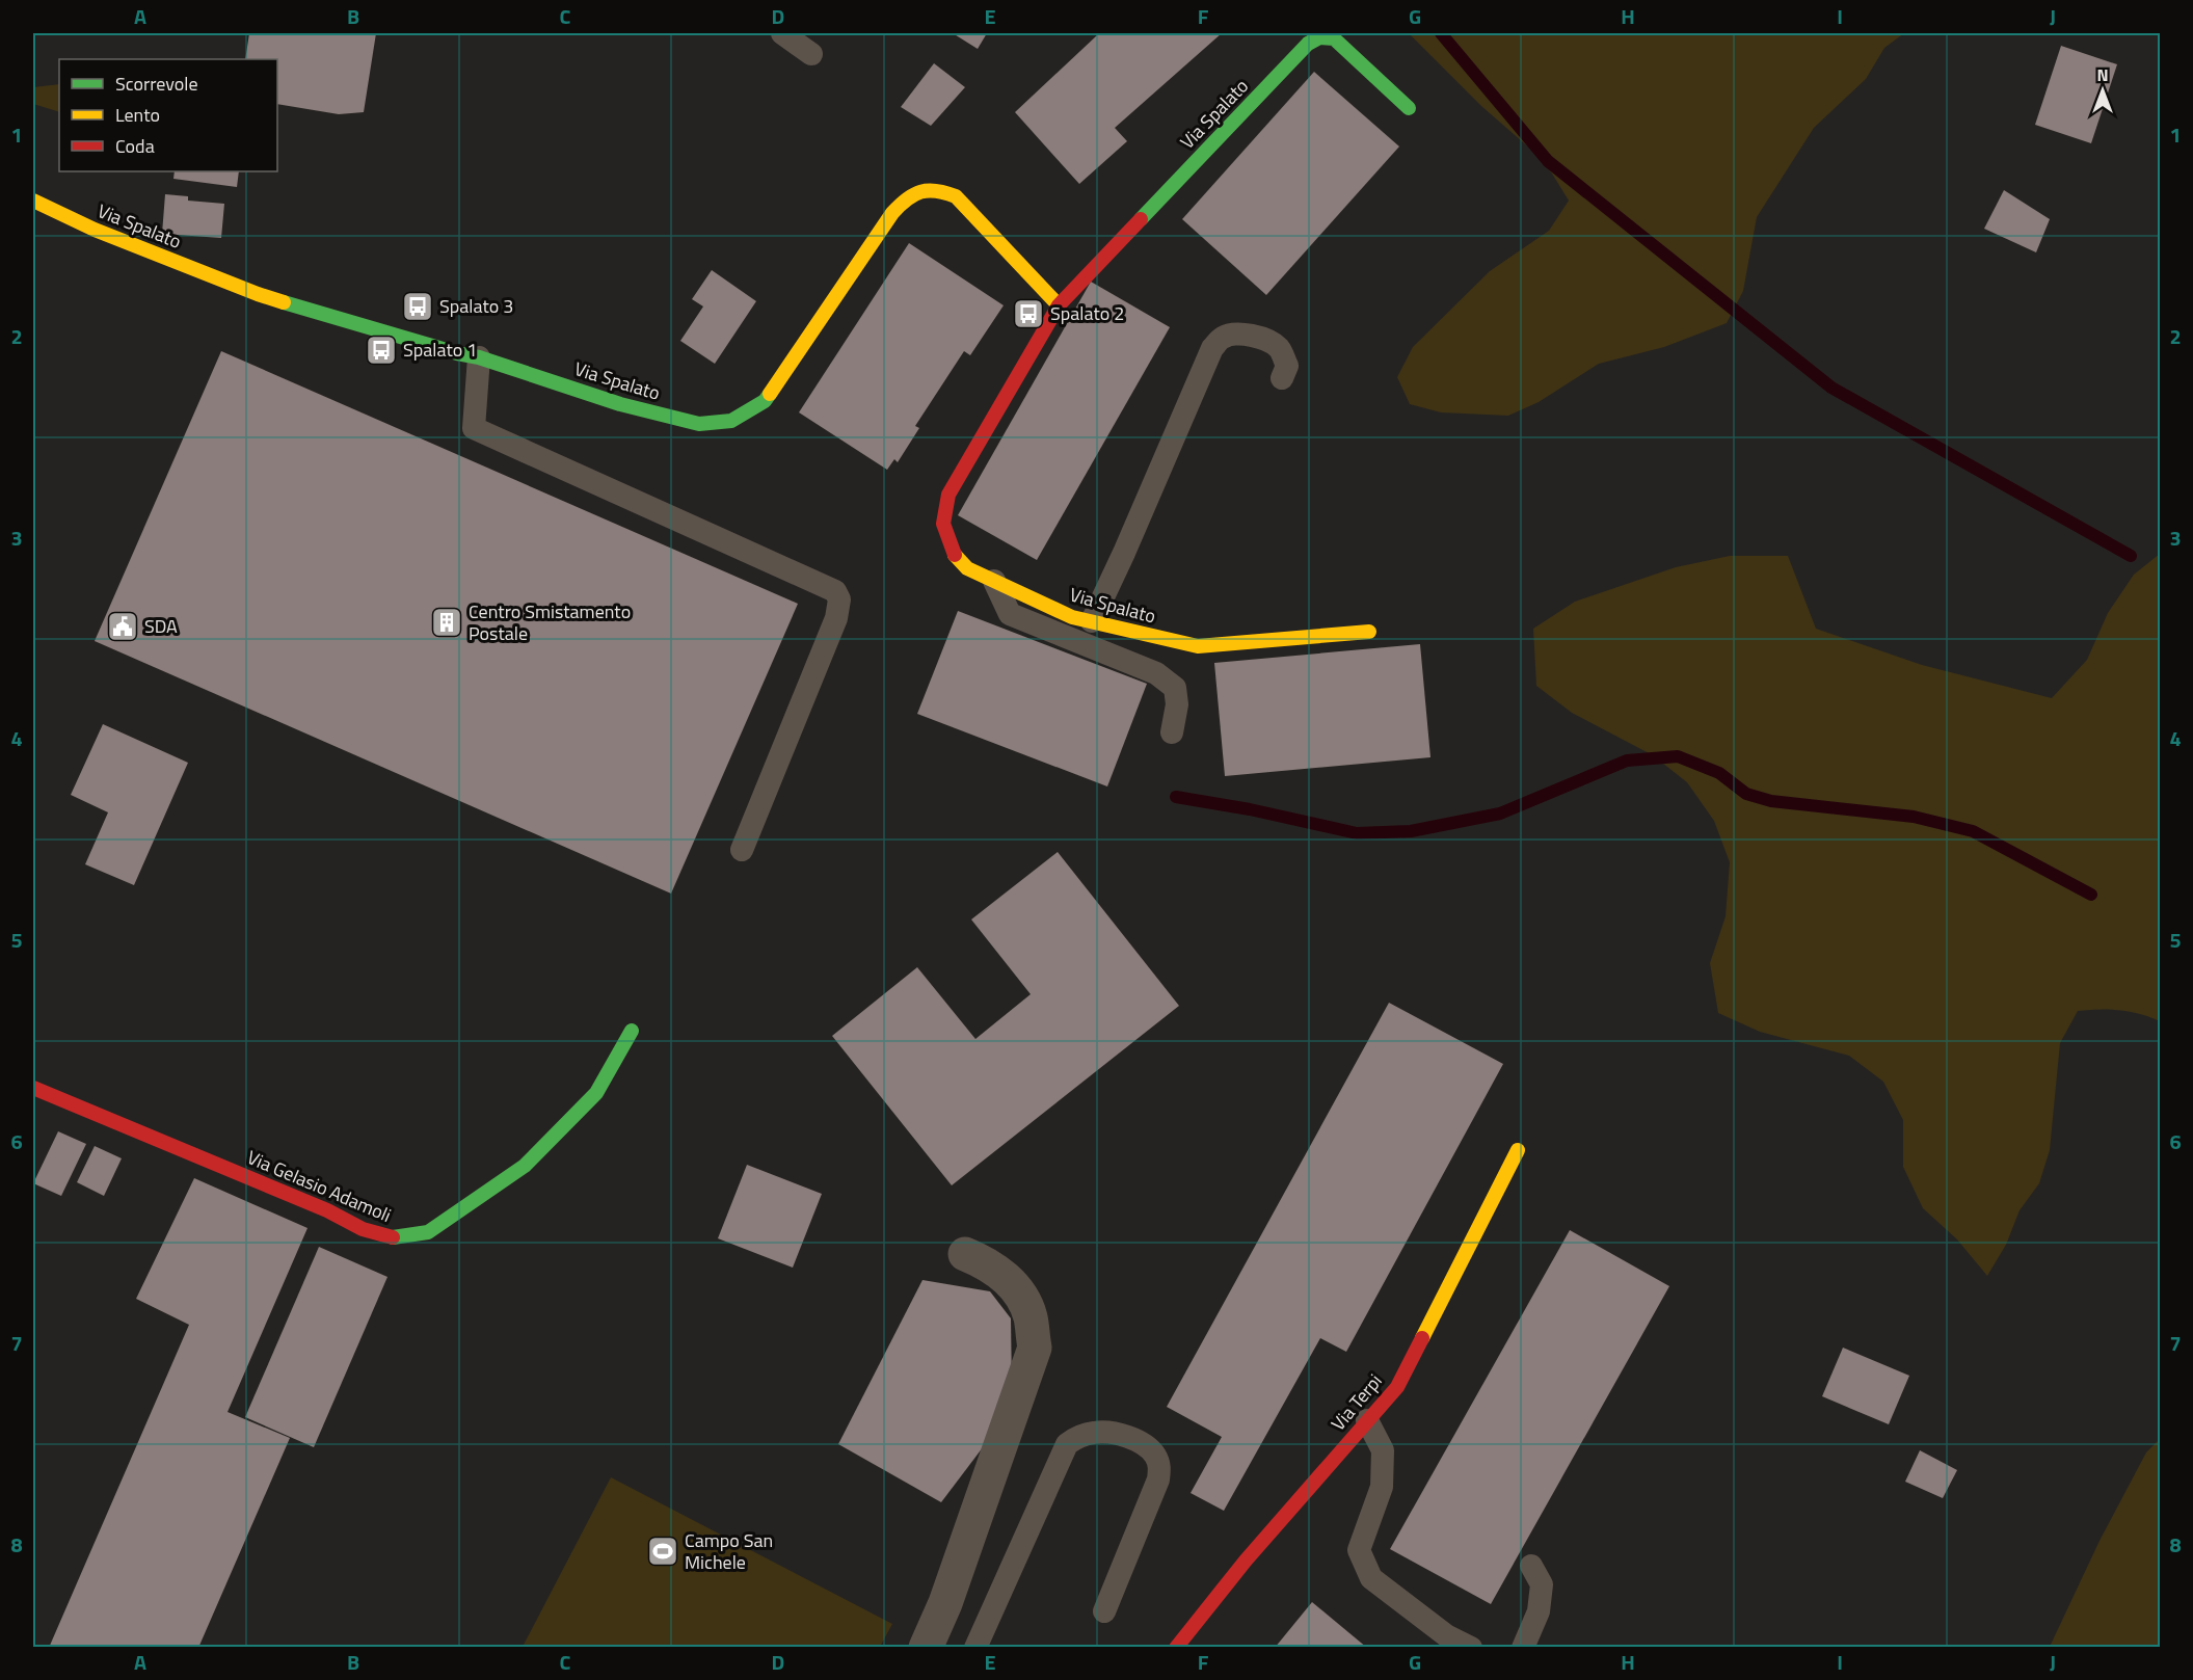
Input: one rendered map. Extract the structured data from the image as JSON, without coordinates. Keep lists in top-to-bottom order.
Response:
{
  "streets": {
    "street": ["Via Spalato", "Via Gelasio Adamoli", "Via Terpi"]
  },
  "places": {
    "bus stop": ["Spalato 3", "Spalato 2", "Spalato 1"],
    "building": ["Centro Smistamento Postale"],
    "public building": ["SDA"],
    "sports": ["Campo San Michele"]
  },
  "legend": ["Scorrevole", "Lento", "Coda"],
  "north": "top",
  "grid": {
    "columns": [
      "A",
      "B",
      "C",
      "D",
      "E",
      "F",
      "G",
      "H",
      "I",
      "J"
    ],
    "rows": [
      "1",
      "2",
      "3",
      "4",
      "5",
      "6",
      "7",
      "8"
    ]
  }
}
